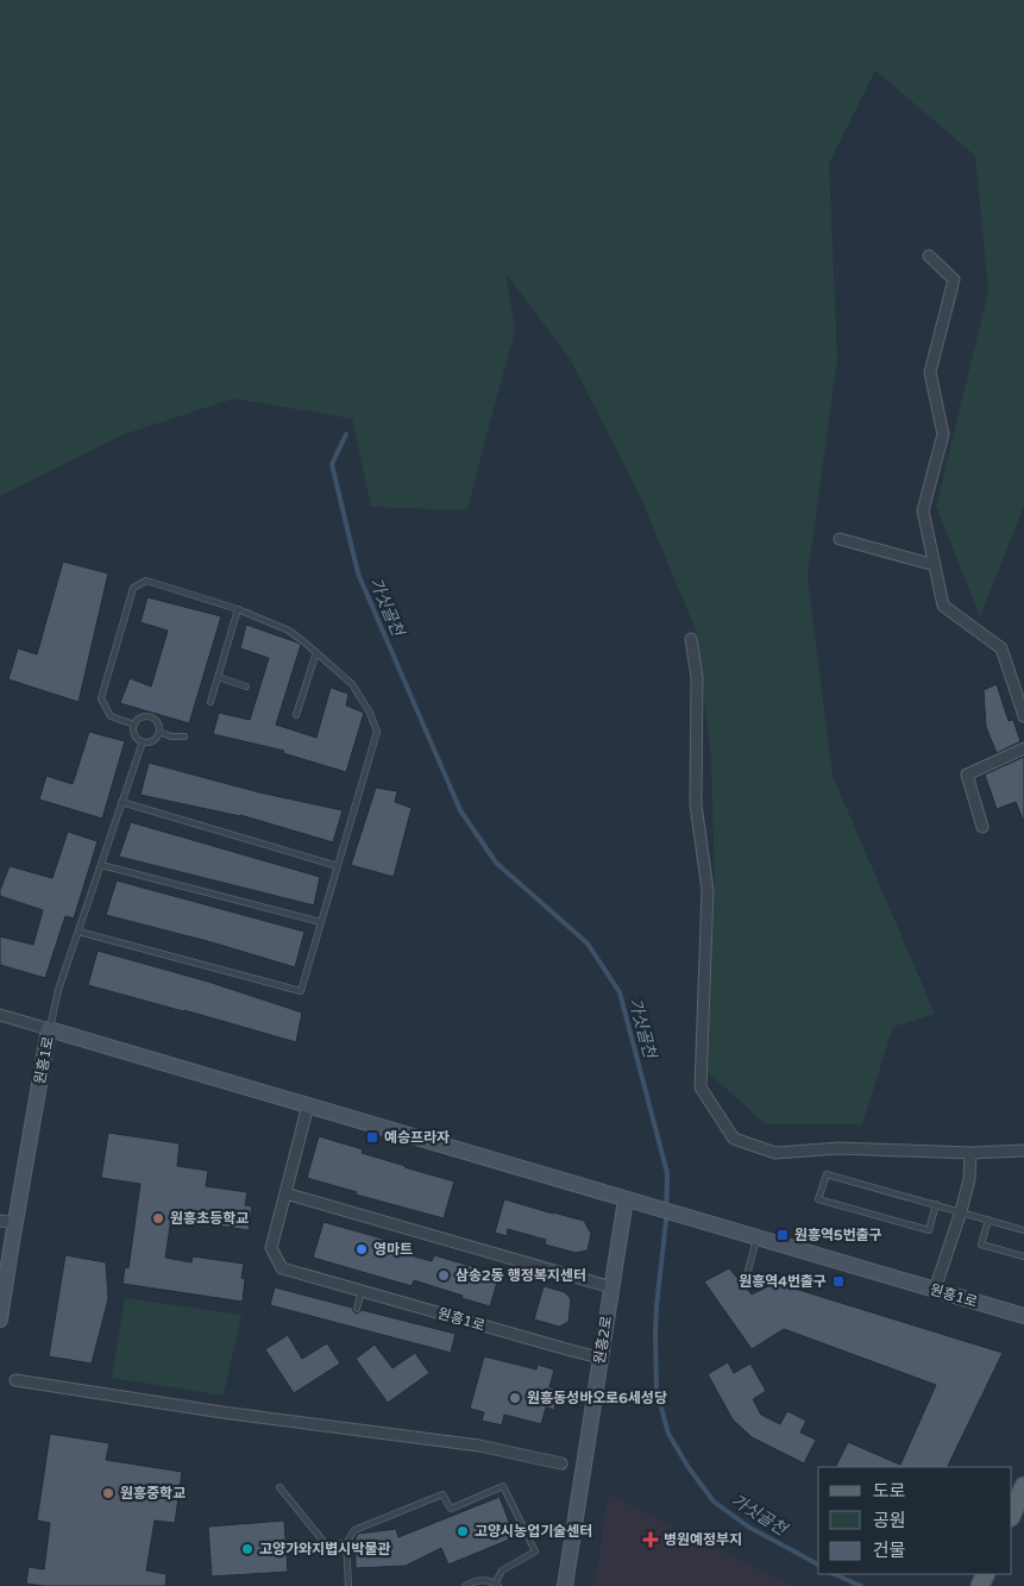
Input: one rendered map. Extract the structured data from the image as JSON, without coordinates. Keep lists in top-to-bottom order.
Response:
{
  "streets": {
    "street": ["원흥1로", "원흥2로"]
  },
  "crossings": [
    ["원흥1로", "원흥2로"]
  ],
  "water": ["가싯골천"],
  "places": {
    "transit": ["예승프라자", "원흥역5번출구", "원흥역4번출구"],
    "other": [
      "원흥초등학교",
      "영마트",
      "삼송2동 행정복지센터",
      "원흥동성바오로6세성당",
      "원흥중학교",
      "고양시농업기술센터",
      "고양가와지볍시박물관"
    ],
    "health": ["병원예정부지"]
  },
  "legend": ["도로", "공원", "건물"]
}
